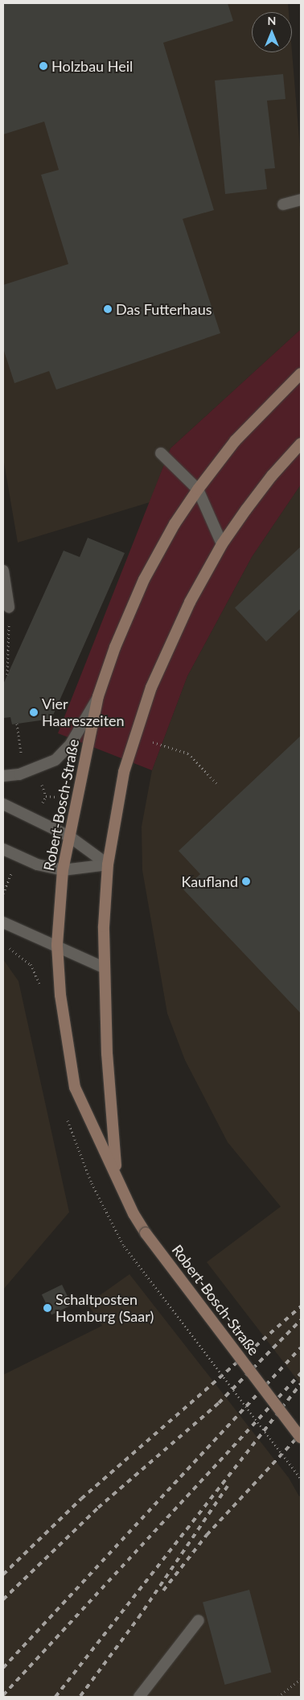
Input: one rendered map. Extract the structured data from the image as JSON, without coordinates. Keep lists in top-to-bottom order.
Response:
{
  "streets": {
    "main road": ["Robert-Bosch-Straße"]
  },
  "places": [
    "Holzbau Heil",
    "Das Futterhaus",
    "Vier Haareszeiten",
    "Kaufland",
    "Schaltposten Homburg (Saar)"
  ],
  "north": "top"
}
